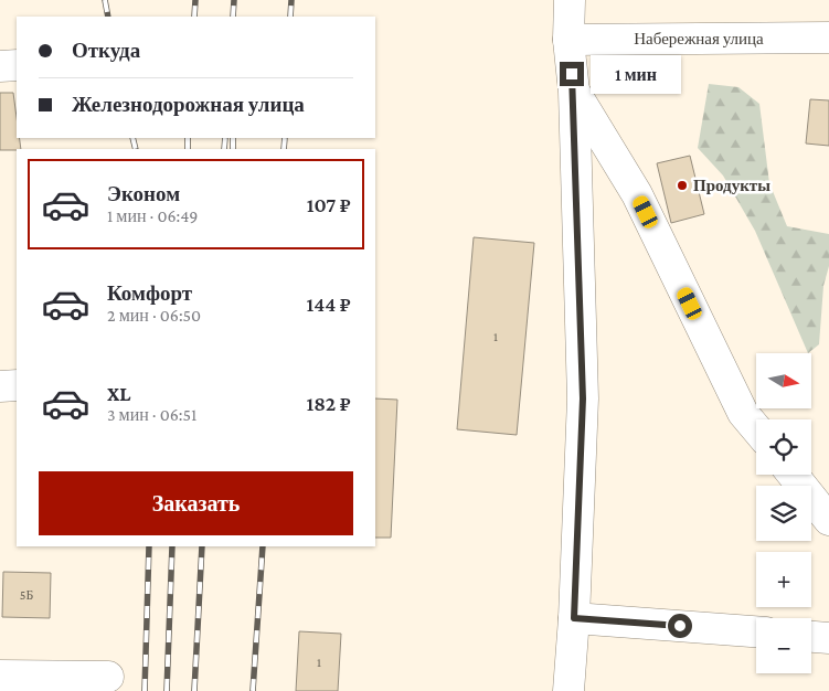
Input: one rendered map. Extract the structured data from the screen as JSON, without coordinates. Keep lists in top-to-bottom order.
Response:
{
  "streets": {
    "street": ["Набережная улица"]
  },
  "places": ["Продукты"],
  "house_numbers": ["1", "5Б", "1"],
  "north": "right",
  "page": {
    "banner": ["Откуда", "Железнодорожная улица"],
    "bubble": "1 мин",
    "list": [
      {
        "name": "Эконом",
        "note": "1 мин · 06:49",
        "value": "107 ₽"
      },
      {
        "name": "Комфорт",
        "note": "2 мин · 06:50",
        "value": "144 ₽"
      },
      {
        "name": "XL",
        "note": "3 мин · 06:51",
        "value": "182 ₽"
      }
    ],
    "map_buttons": ["+", "−"],
    "buttons": "Заказать"
  }
}
